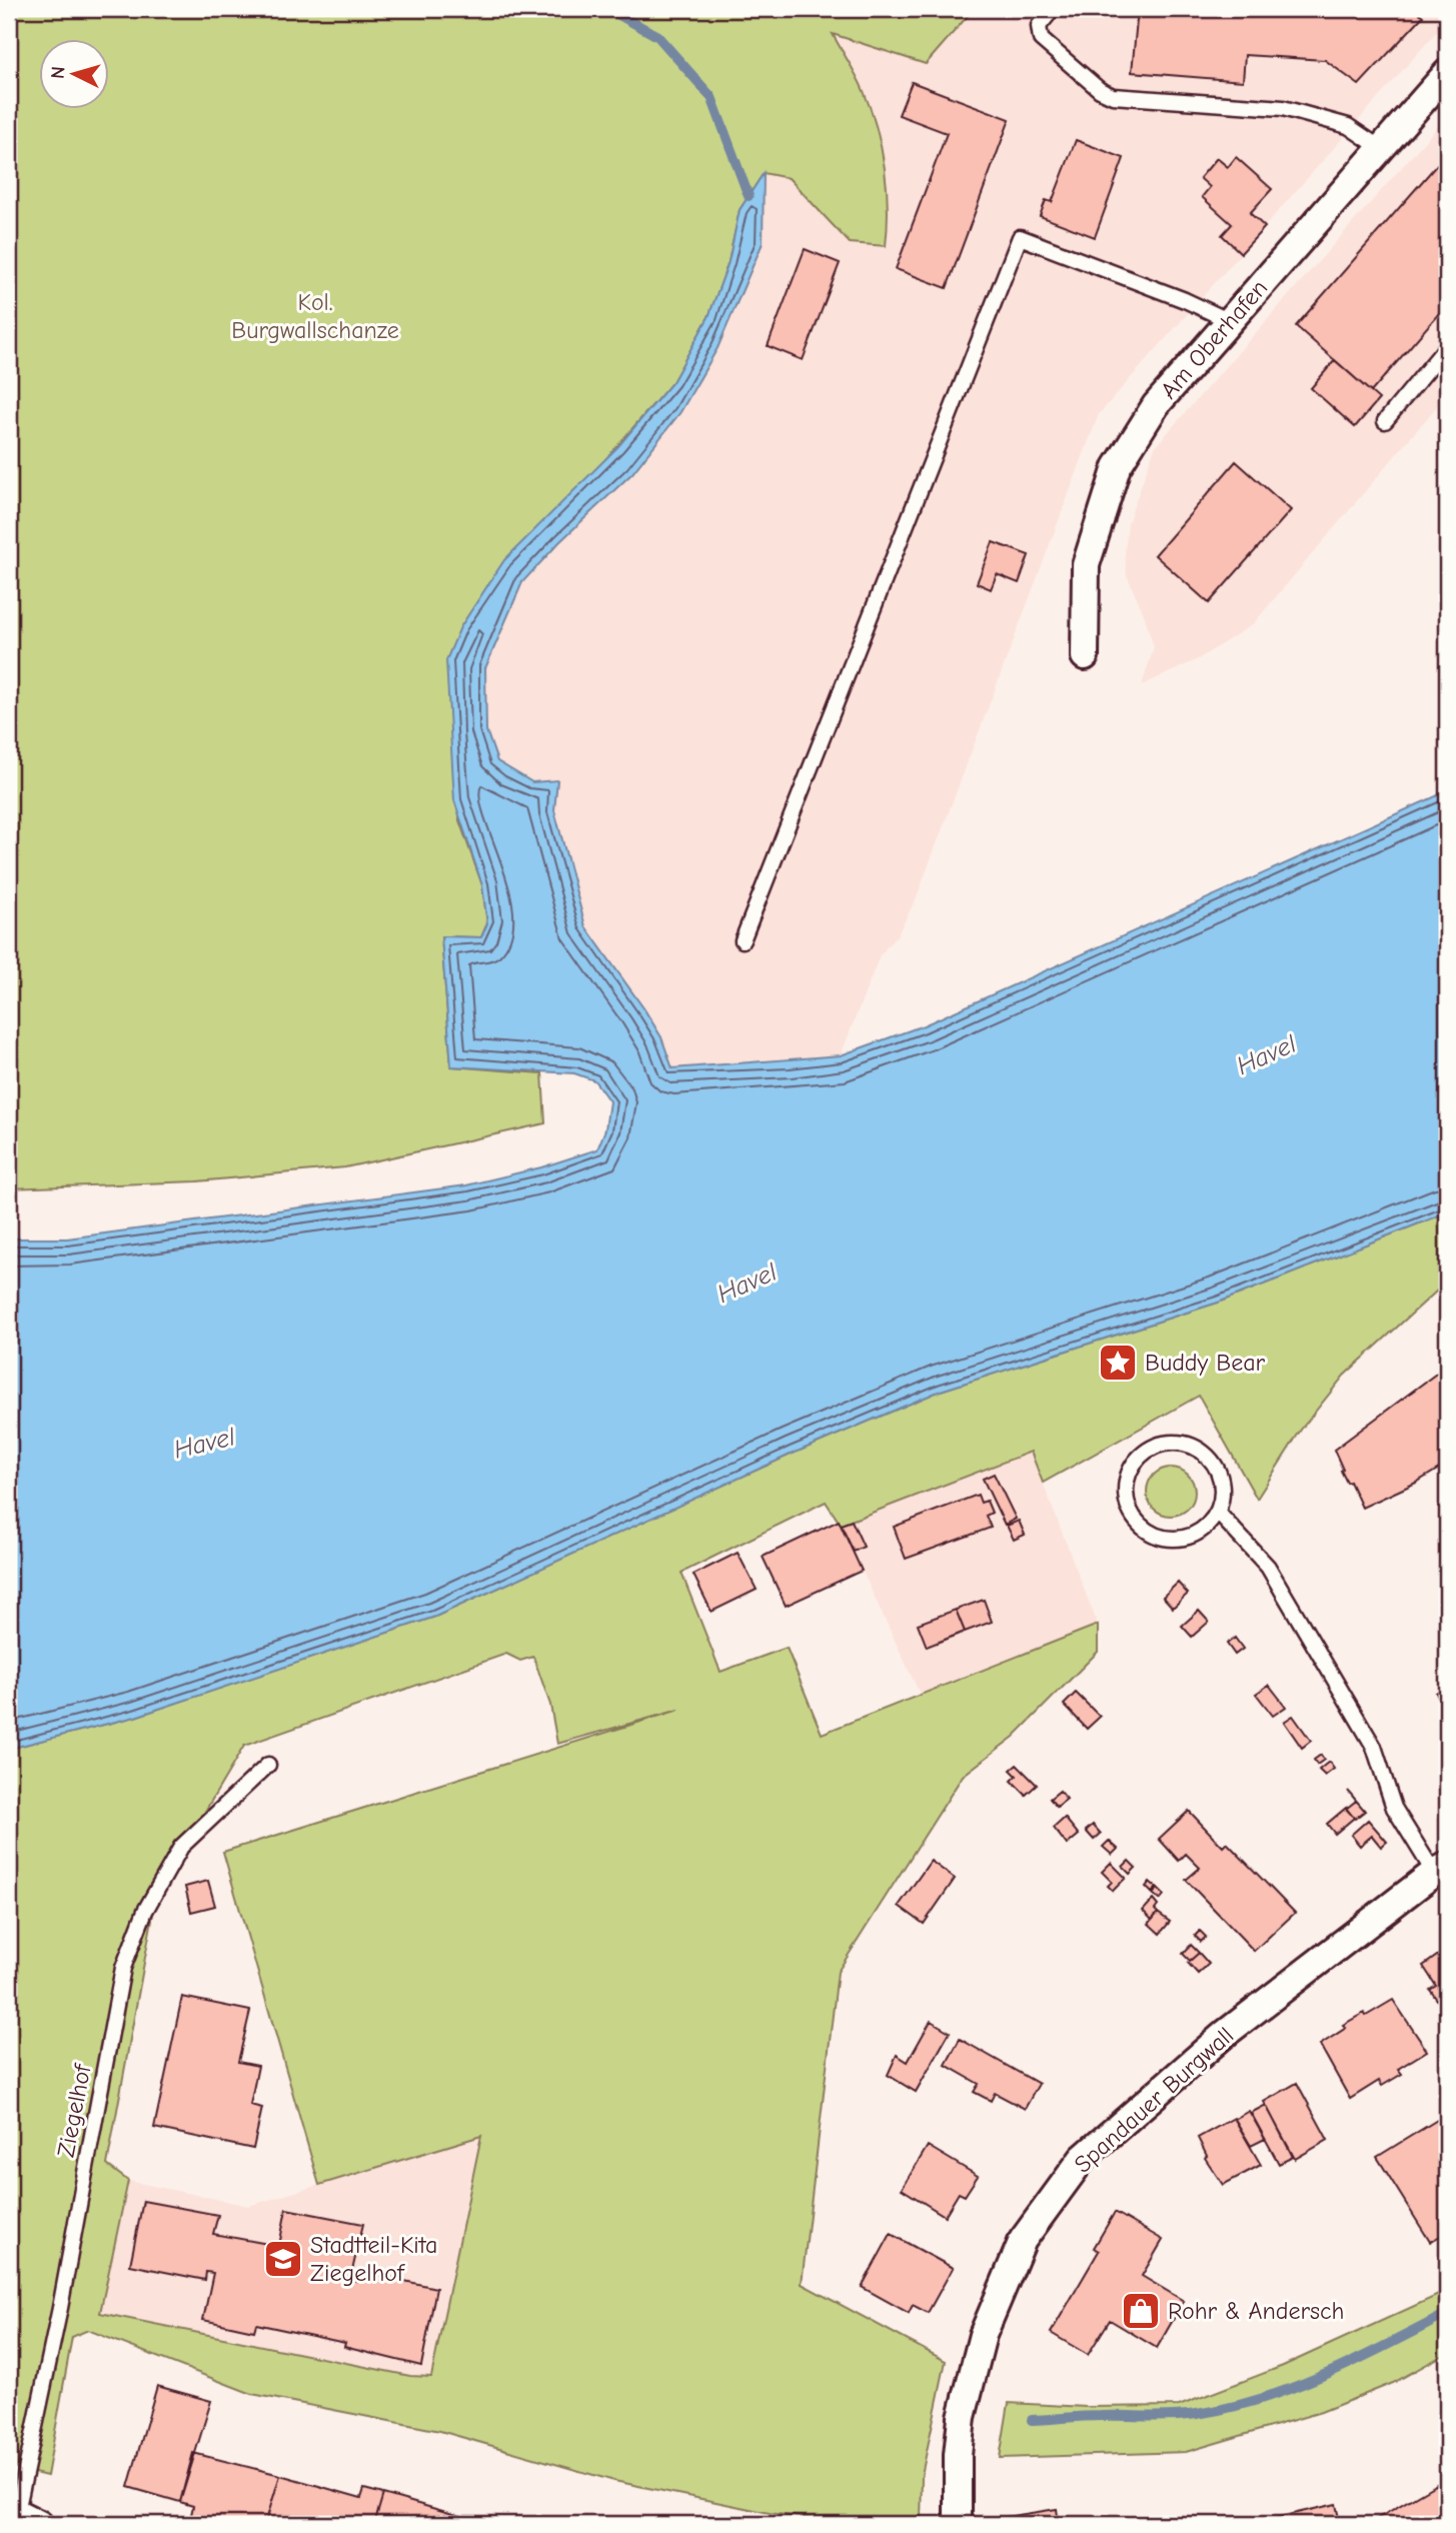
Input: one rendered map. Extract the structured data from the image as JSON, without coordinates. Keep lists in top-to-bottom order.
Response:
{
  "streets": {
    "street": ["Am Oberhafen", "Spandauer Burgwall"],
    "lane": ["Ziegelhof"]
  },
  "water": ["Havel"],
  "parks": ["Kol. Burgwallschanze"],
  "places": {
    "place": ["Buddy Bear"],
    "school or university": ["Stadtteil-Kita Ziegelhof"],
    "shop": ["Rohr & Andersch"]
  },
  "north": "left"
}
